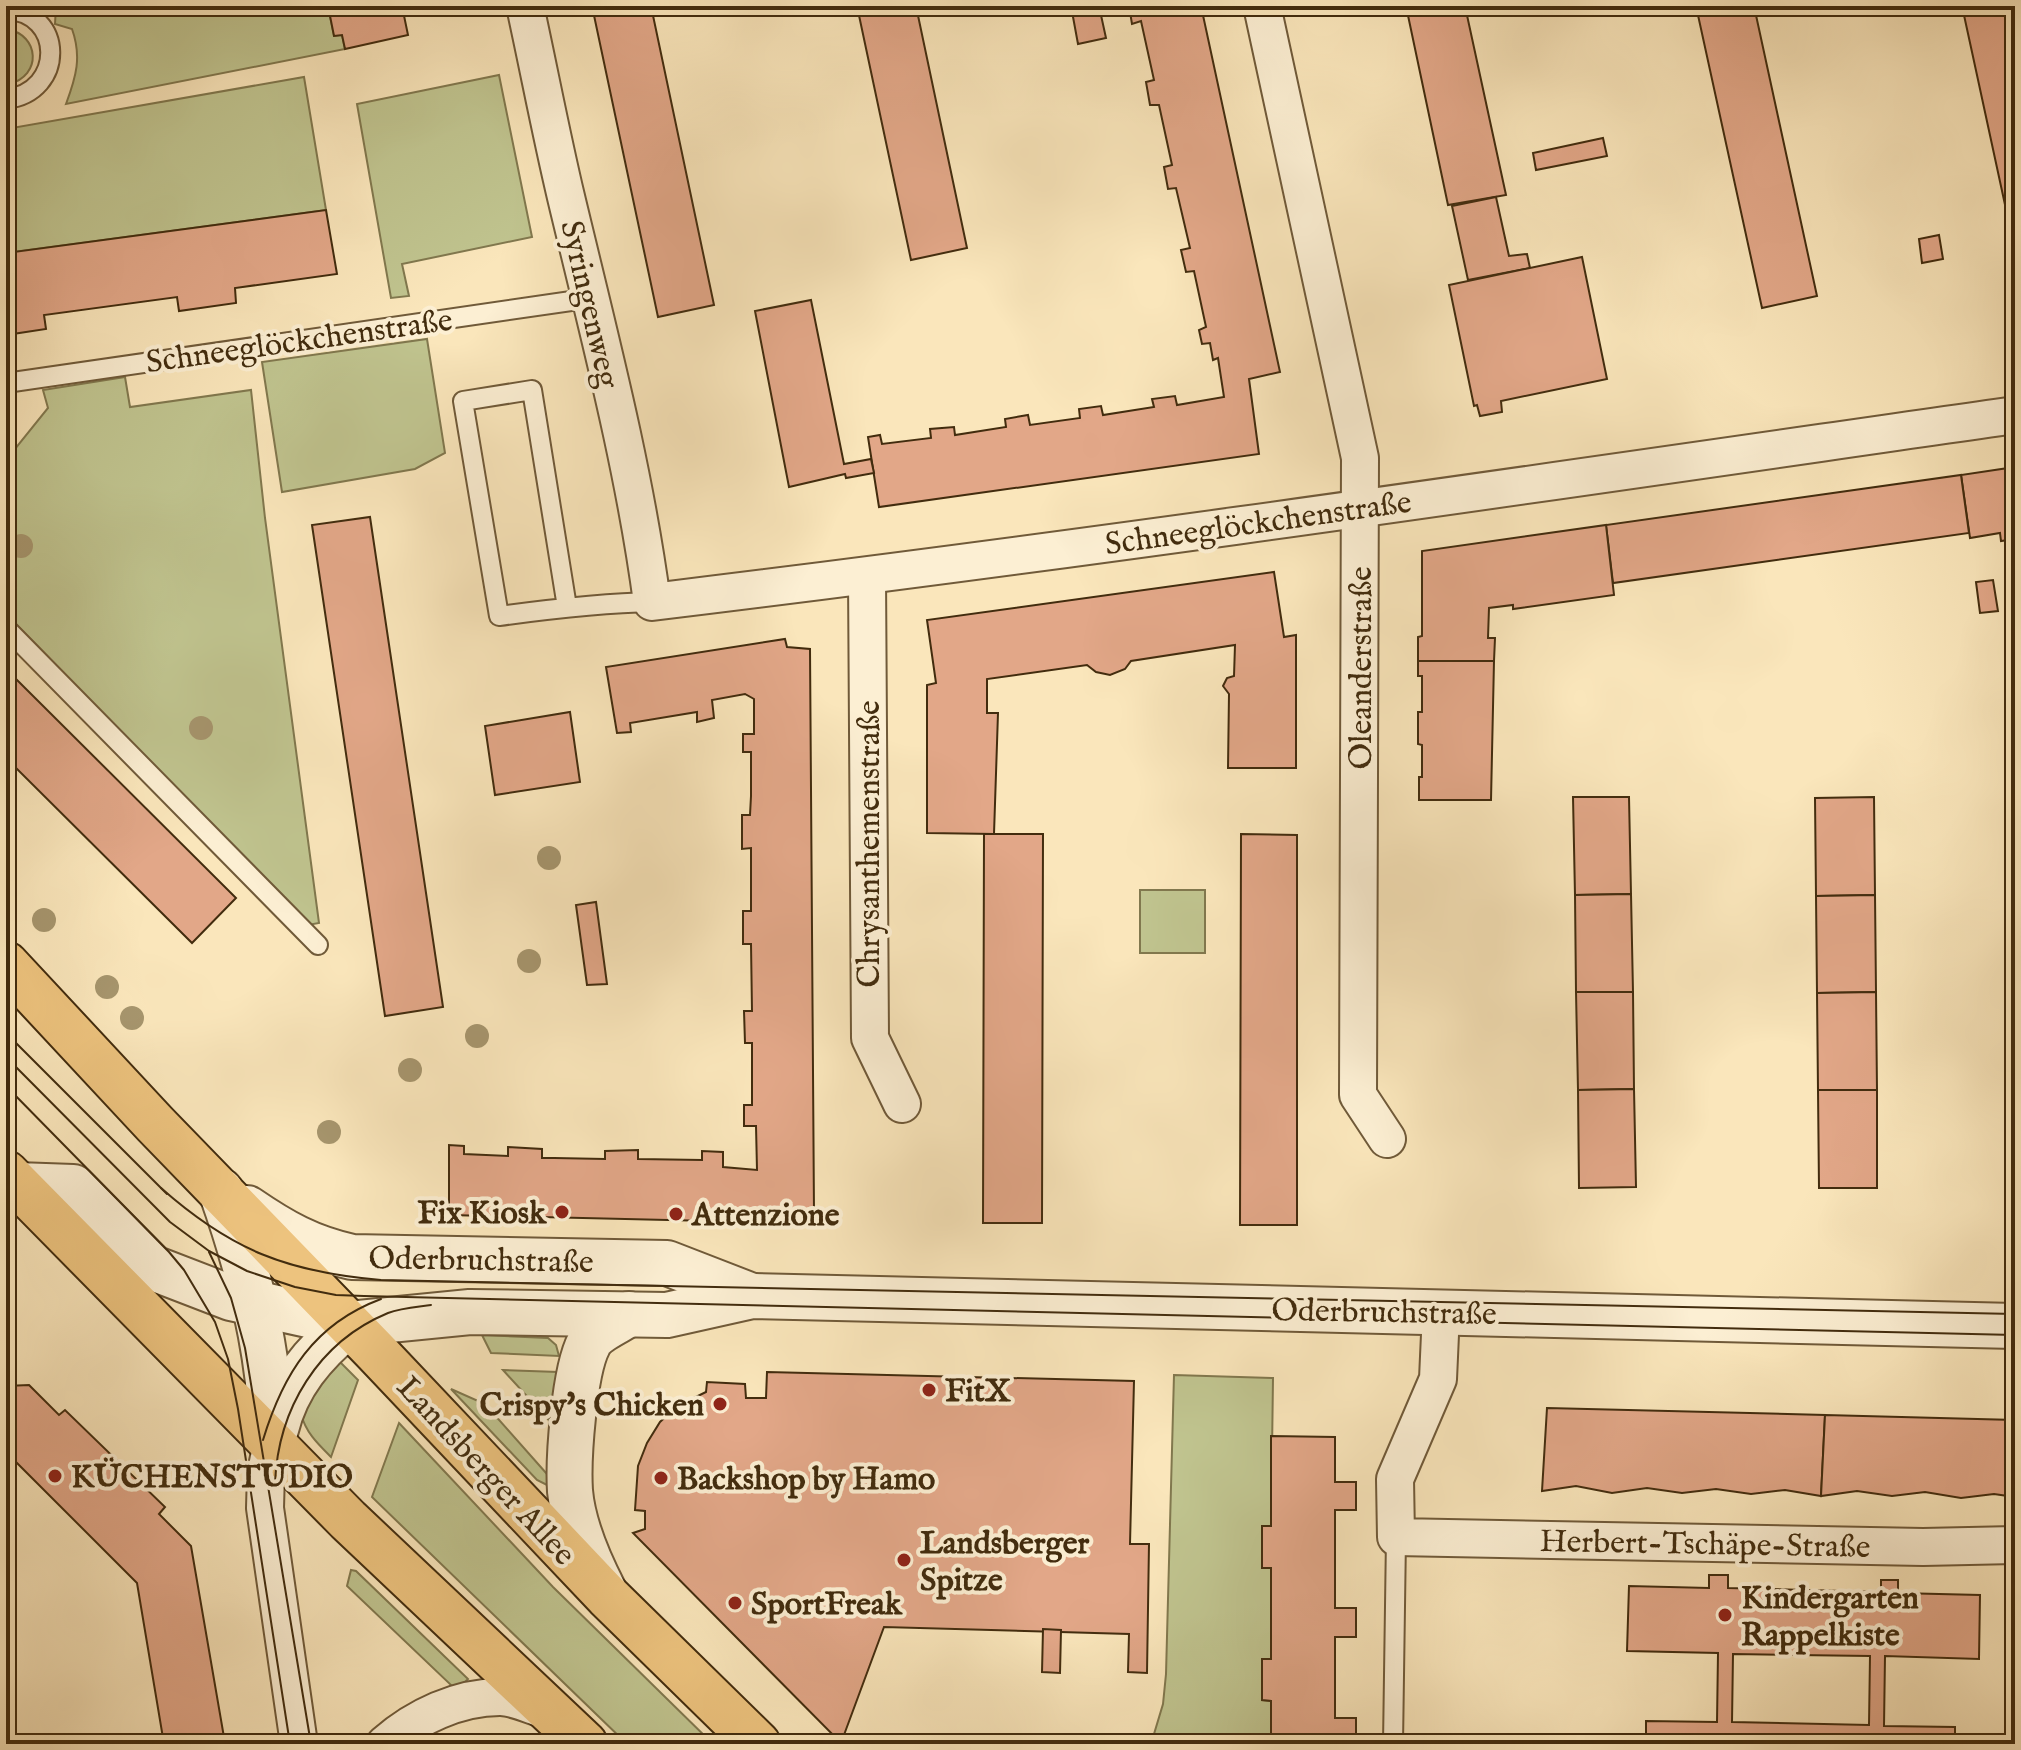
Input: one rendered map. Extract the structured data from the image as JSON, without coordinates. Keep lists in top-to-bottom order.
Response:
{
  "streets": {
    "main road": ["Landsberger Allee"],
    "street": [
      "Syringenweg",
      "Schneeglöckchenstraße",
      "Oleanderstraße",
      "Chrysanthemenstraße",
      "Oderbruchstraße",
      "Herbert-Tschäpe-Straße"
    ]
  },
  "crossings": [
    ["Syringenweg", "Schneeglöckchenstraße"],
    ["Schneeglöckchenstraße", "Oleanderstraße"],
    ["Schneeglöckchenstraße", "Chrysanthemenstraße"],
    ["Oderbruchstraße", "Landsberger Allee"]
  ],
  "places": [
    "Fix Kiosk",
    "Attenzione",
    "FitX",
    "Crispy's Chicken",
    "KÜCHENSTUDIO",
    "Backshop by Hamo",
    "Landsberger Spitze",
    "SportFreak",
    "Kindergarten Rappelkiste"
  ]
}
